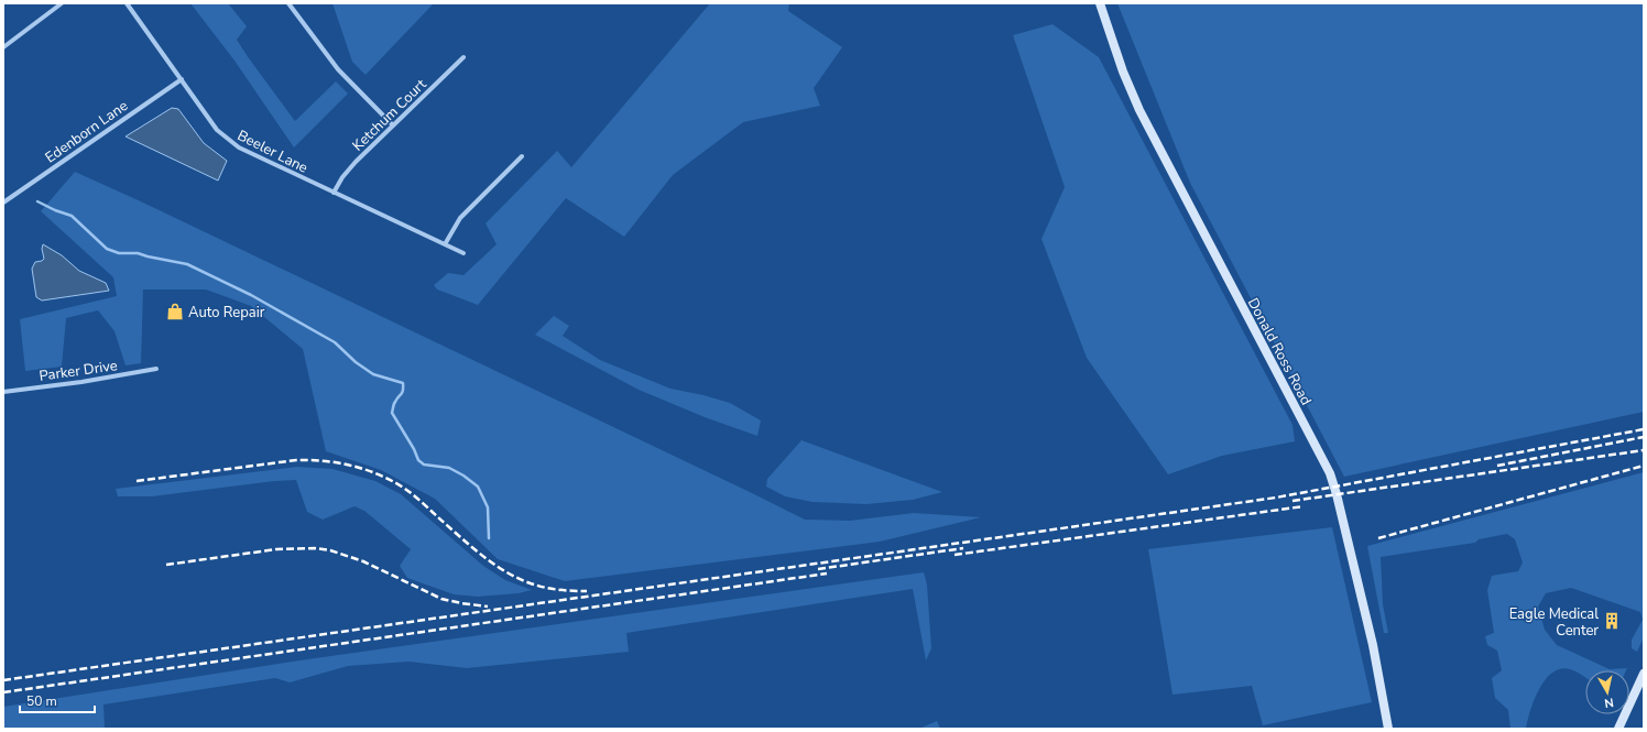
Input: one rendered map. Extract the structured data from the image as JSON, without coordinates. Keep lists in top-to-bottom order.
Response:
{
  "streets": {
    "street": [
      "Ketchum Court",
      "Edenborn Lane",
      "Beeler Lane",
      "Donald Ross Road",
      "Parker Drive"
    ]
  },
  "crossings": [
    ["Ketchum Court", "Beeler Lane"],
    ["Edenborn Lane", "Beeler Lane"]
  ],
  "places": {
    "shop": ["Auto Repair"],
    "building": ["Eagle Medical Center"]
  },
  "scale_bar": "50 m",
  "north": "bottom"
}
